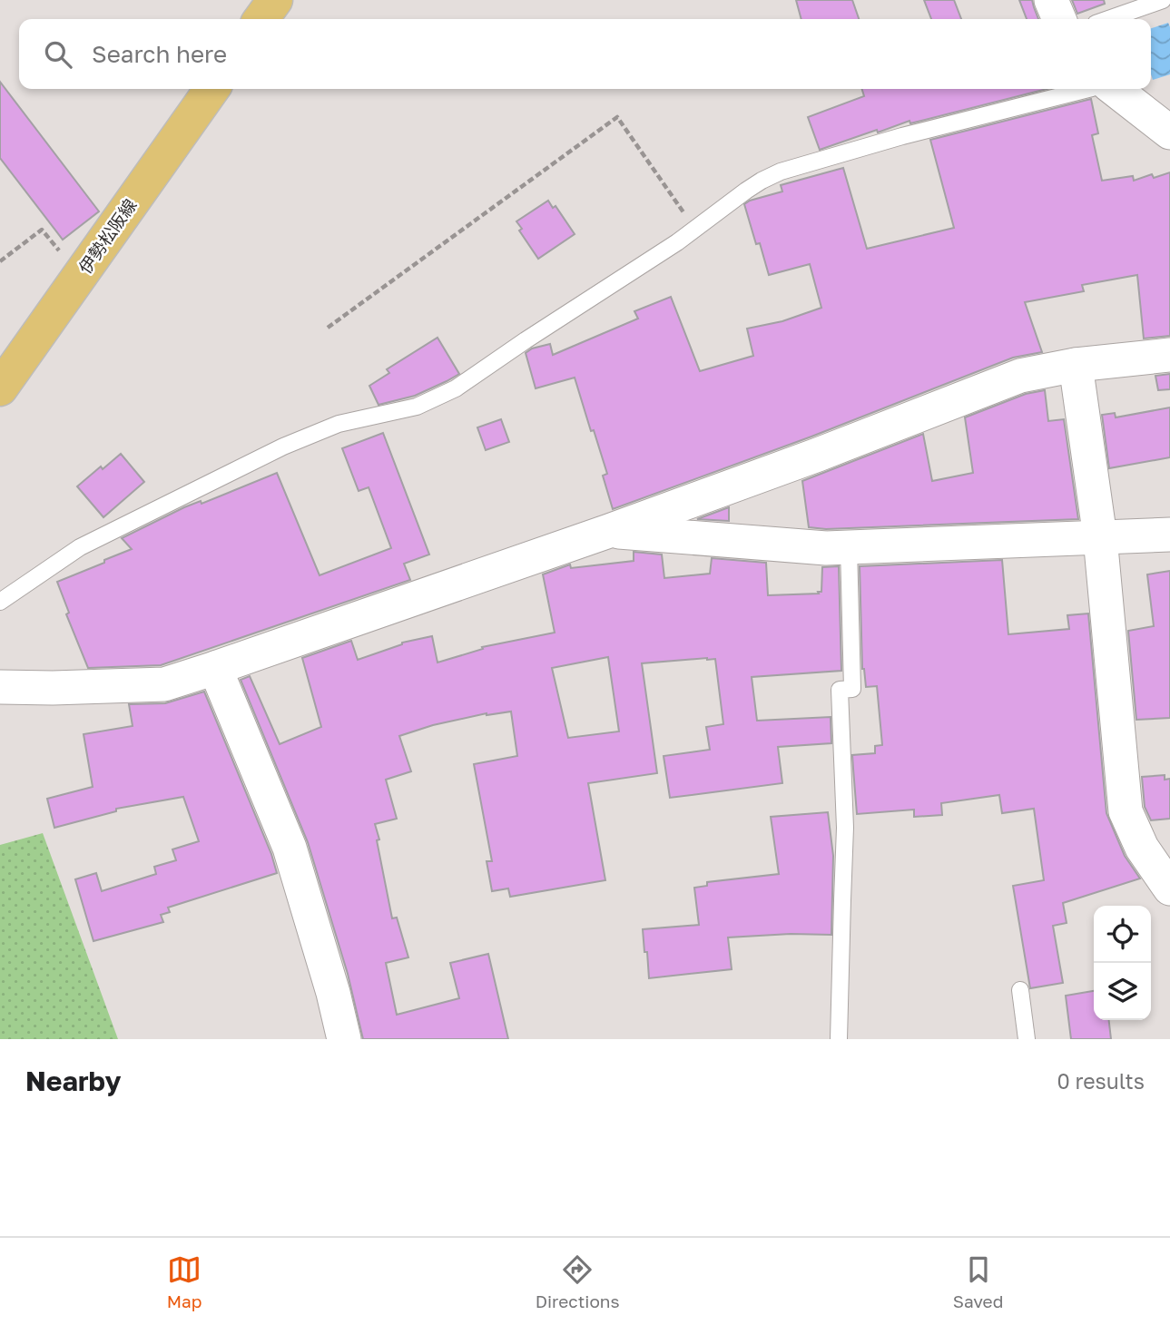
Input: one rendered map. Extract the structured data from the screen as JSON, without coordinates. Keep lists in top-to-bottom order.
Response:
{
  "streets": {
    "main road": ["伊勢松阪線"]
  },
  "page": {
    "search": "Search here",
    "heading": ["Nearby", "0 results"],
    "nav": ["Map", "Directions", "Saved"]
  }
}
